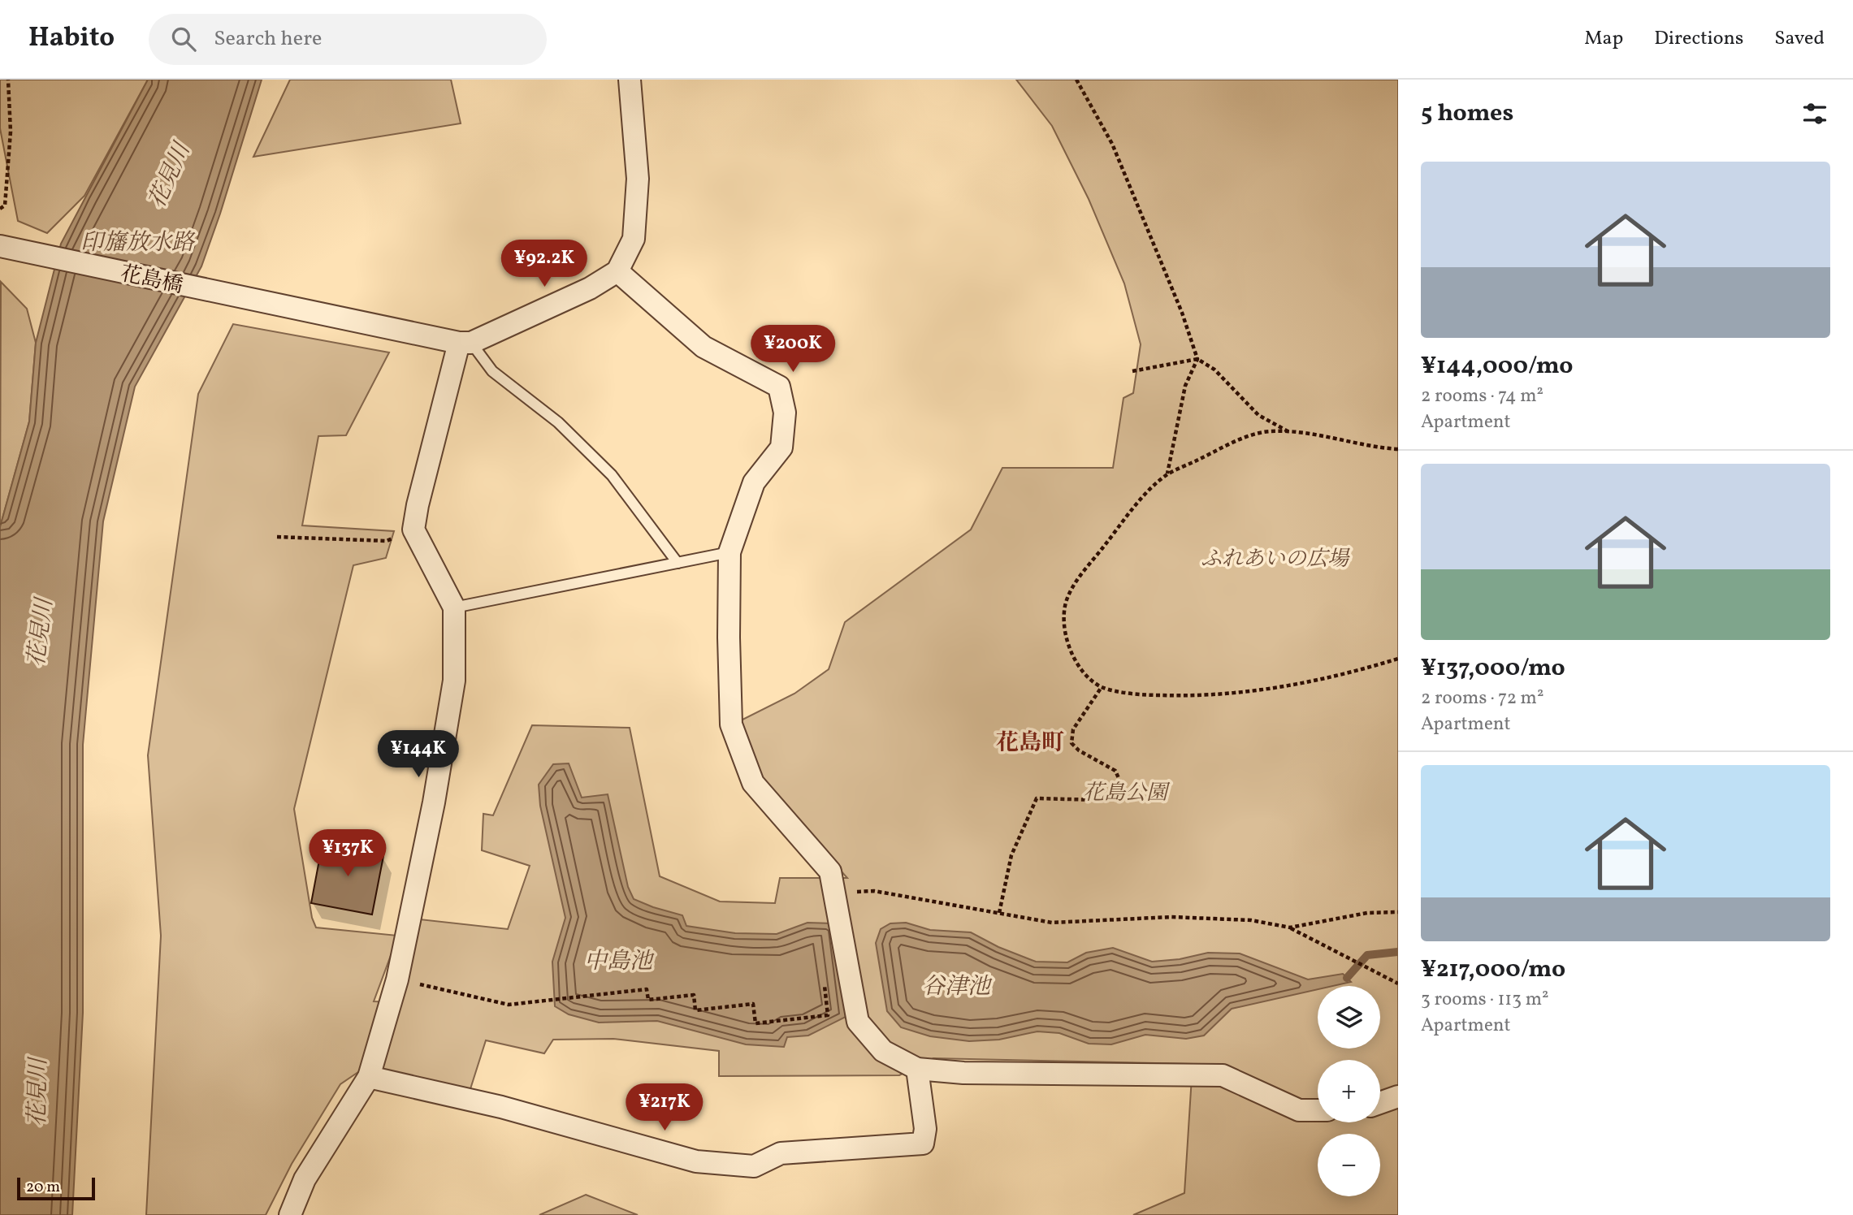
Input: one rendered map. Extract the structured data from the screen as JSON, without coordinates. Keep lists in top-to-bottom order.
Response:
{
  "streets": {
    "street": ["花島橋"]
  },
  "districts": ["花島町"],
  "water": [
    "花見川",
    "印旛放水路",
    "中島池",
    "谷津池"
  ],
  "parks": ["ふれあいの広場", "花島公園"],
  "scale_bar": "20 m",
  "page": {
    "header": "Habito",
    "search": "Search here",
    "nav": ["Map", "Directions", "Saved"],
    "heading": "5 homes",
    "list": [
      {
        "name": "¥144,000/mo",
        "note": "2 rooms · 74 m² · Apartment"
      },
      {
        "name": "¥137,000/mo",
        "note": "2 rooms · 72 m² · Apartment"
      },
      {
        "name": "¥217,000/mo",
        "note": "3 rooms · 113 m² · Apartment"
      }
    ],
    "price": [
      "¥92.2K",
      "¥200K",
      "¥144K",
      "¥137K",
      "¥217K"
    ],
    "map_buttons": ["+", "−"],
    "scale": "20 m"
  }
}
